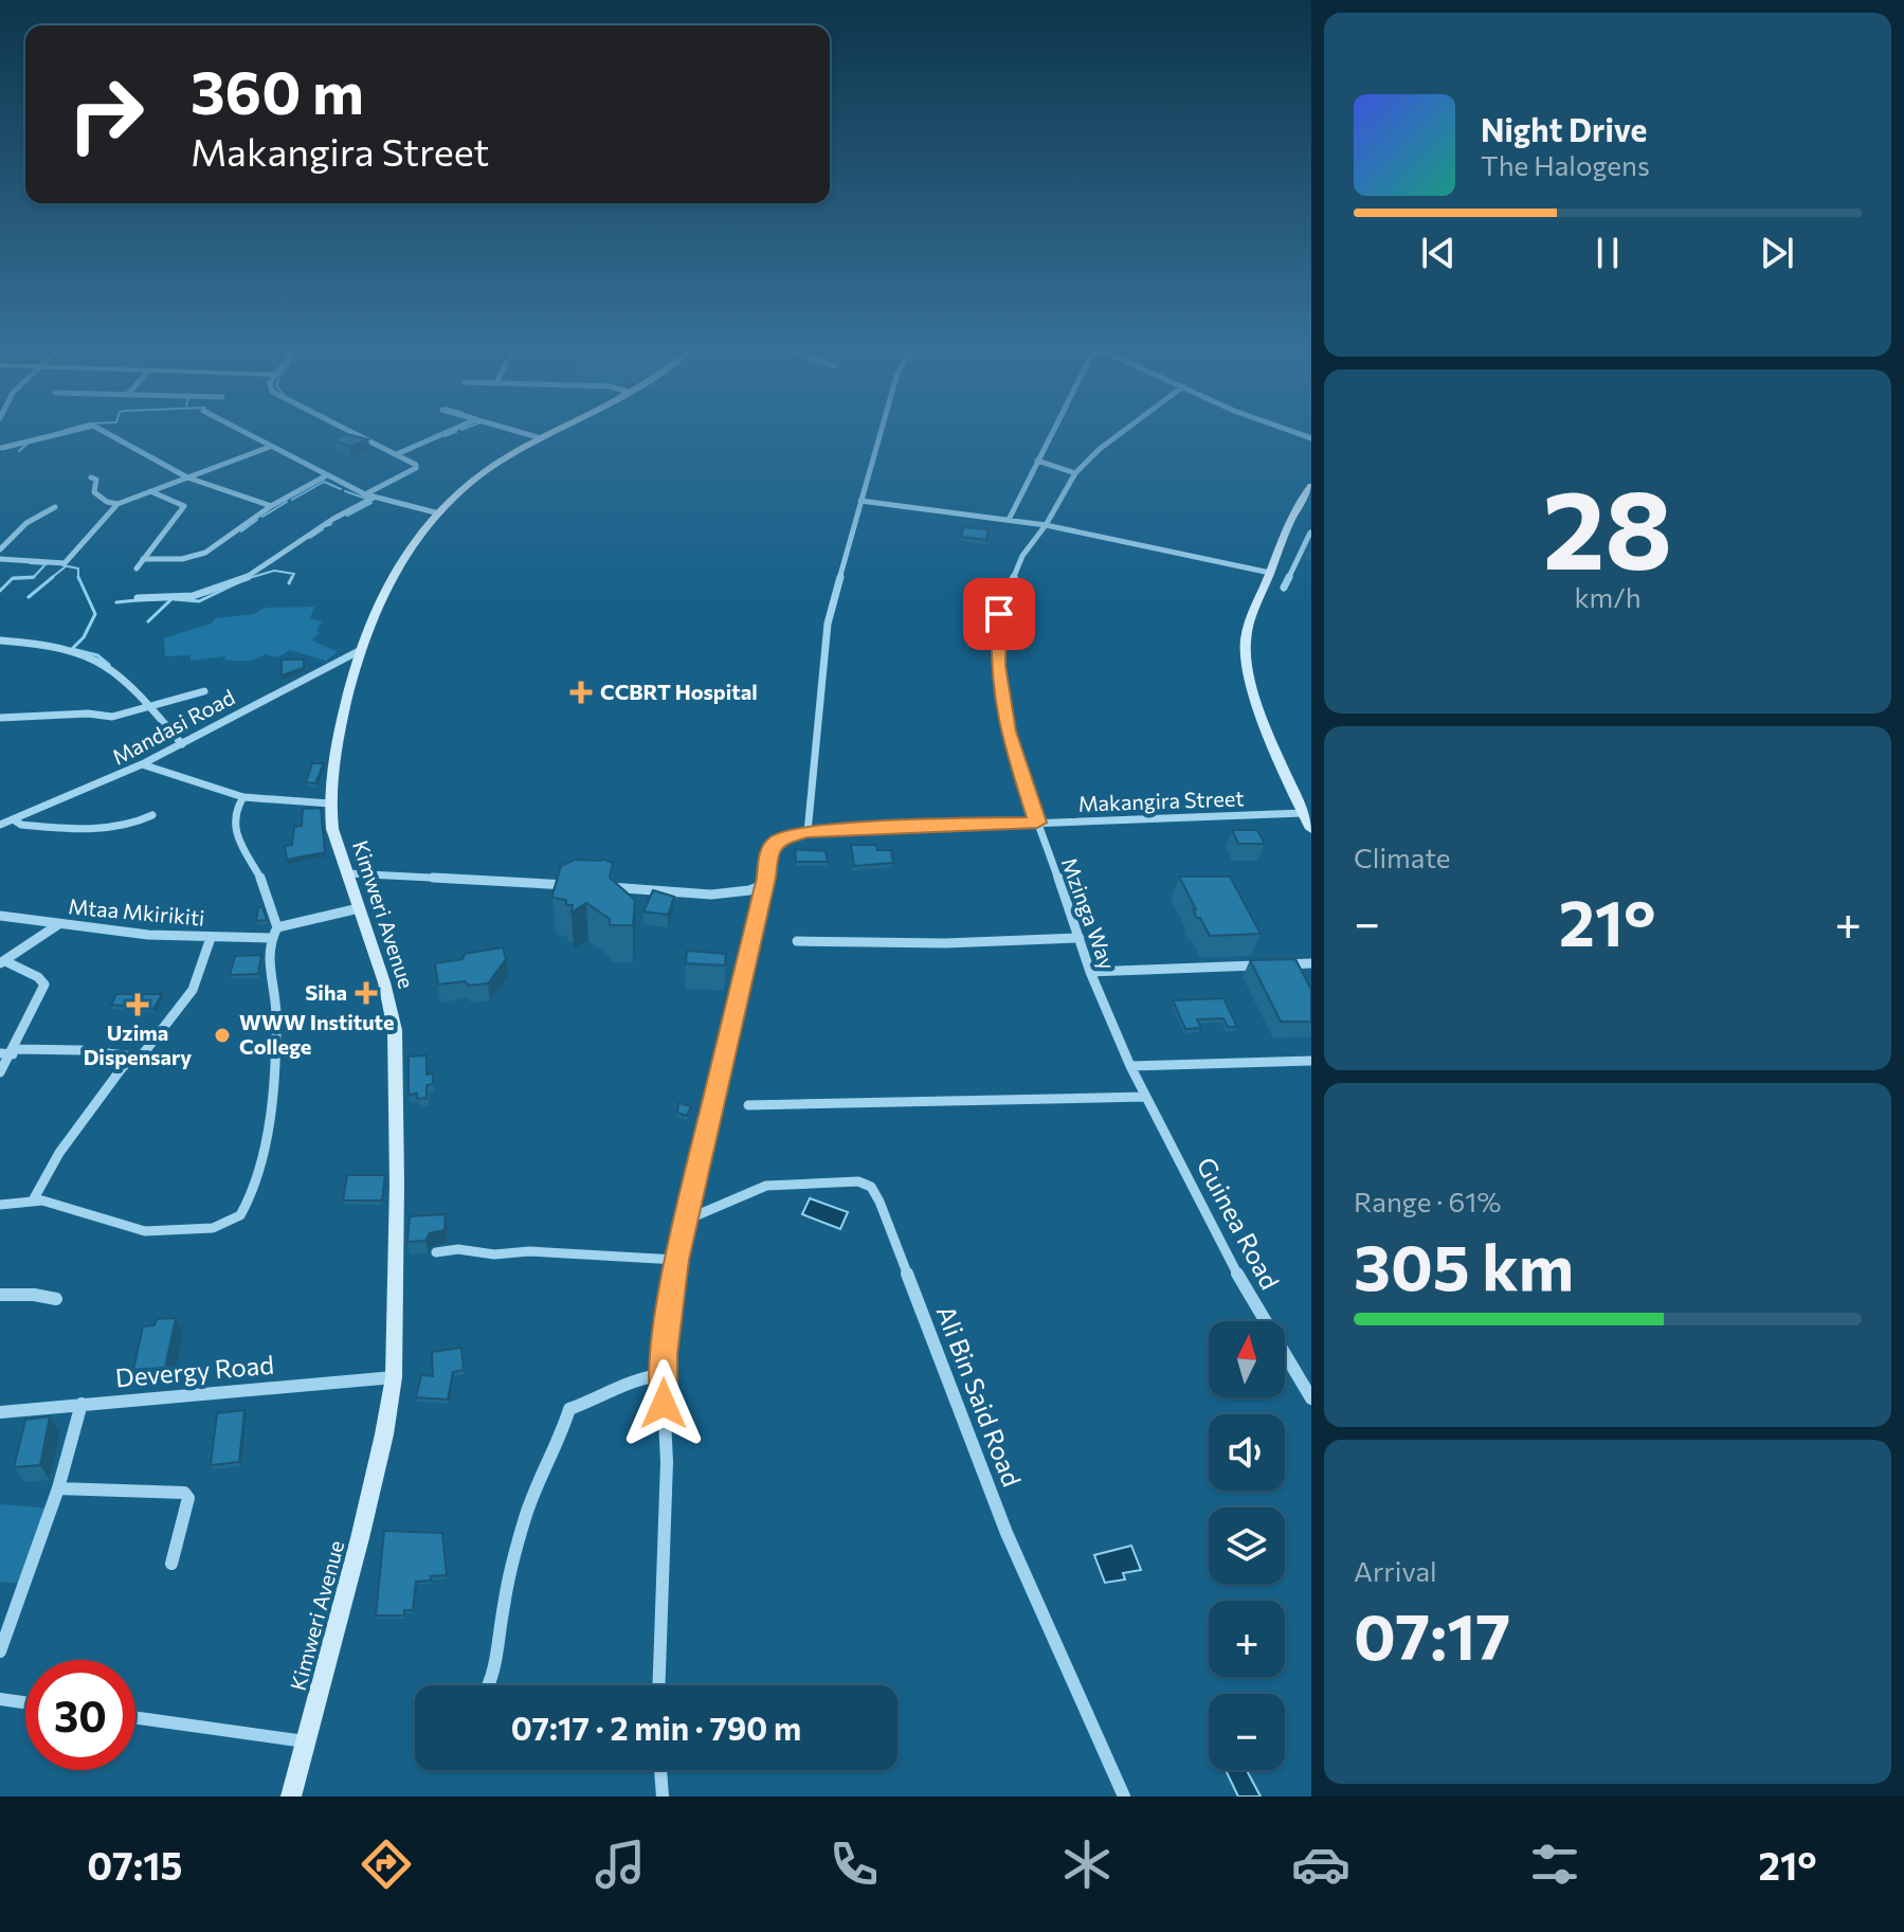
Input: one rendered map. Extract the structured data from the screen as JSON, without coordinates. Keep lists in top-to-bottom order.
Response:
{
  "streets": {
    "street": [
      "Mandasi Road",
      "Makangira Street",
      "Mtaa Mkirikiti",
      "Mzinga Way",
      "Kimweri Avenue",
      "Guinea Road",
      "Devergy Road",
      "Ali Bin Said Road"
    ]
  },
  "crossings": [
    ["Mandasi Road", "Kimweri Avenue"],
    ["Makangira Street", "Mzinga Way"],
    ["Mzinga Way", "Guinea Road"],
    ["Kimweri Avenue", "Devergy Road"]
  ],
  "places": {
    "health": ["CCBRT Hospital", "Siha", "Uzima Dispensary"],
    "other": ["WWW Institute College"]
  },
  "north": "top",
  "page": {
    "turn": ["360 m", "Makangira Street"],
    "song": ["Night Drive", "The Halogens"],
    "tile": [
      ["28", "km/h"],
      "Climate",
      ["Range · 61%", "305 km"],
      ["Arrival", "07:17"]
    ],
    "heat": ["−", "21°", "+"],
    "map_buttons": ["+", "−"],
    "limit": "30",
    "trip": "07:17 · 2 min · 790 m",
    "tabs": ["07:15", "21°"]
  }
}
